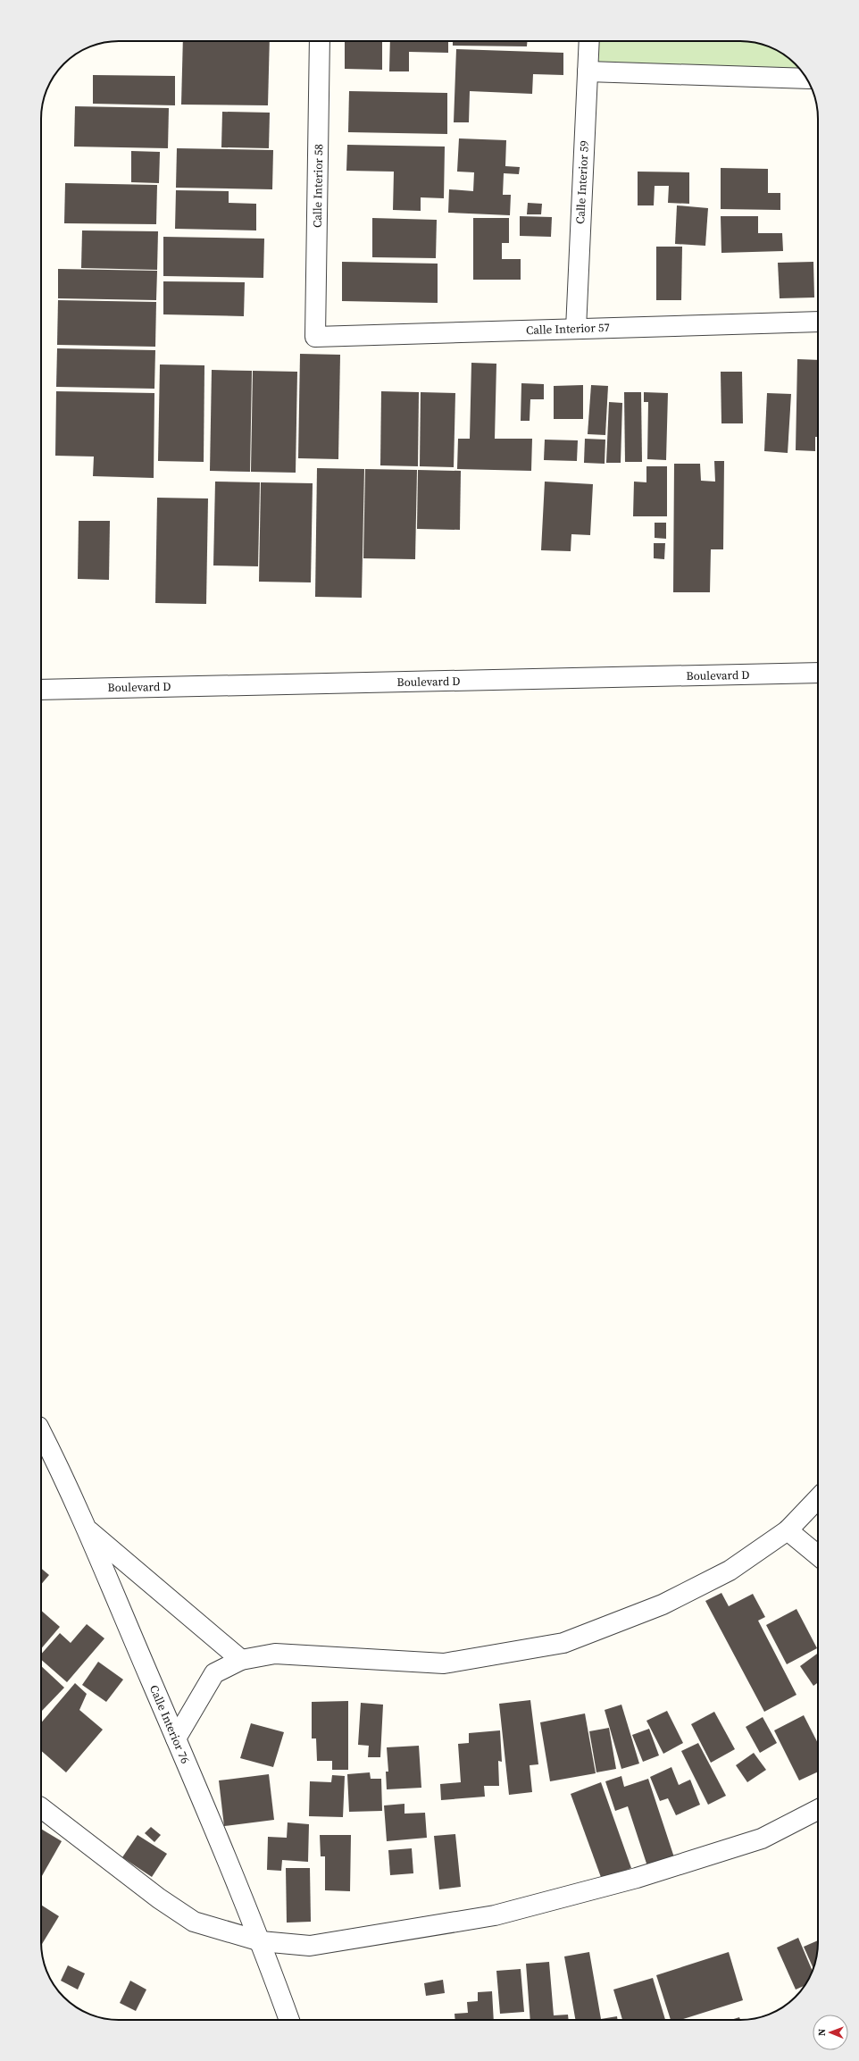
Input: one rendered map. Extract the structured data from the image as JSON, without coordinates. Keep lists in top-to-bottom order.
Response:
{
  "streets": {
    "street": [
      "Calle Interior 59",
      "Calle Interior 58",
      "Calle Interior 57",
      "Boulevard D",
      "Calle Interior 76"
    ]
  },
  "crossings": [
    ["Calle Interior 59", "Calle Interior 57"],
    ["Calle Interior 58", "Calle Interior 57"]
  ],
  "north": "left"
}
